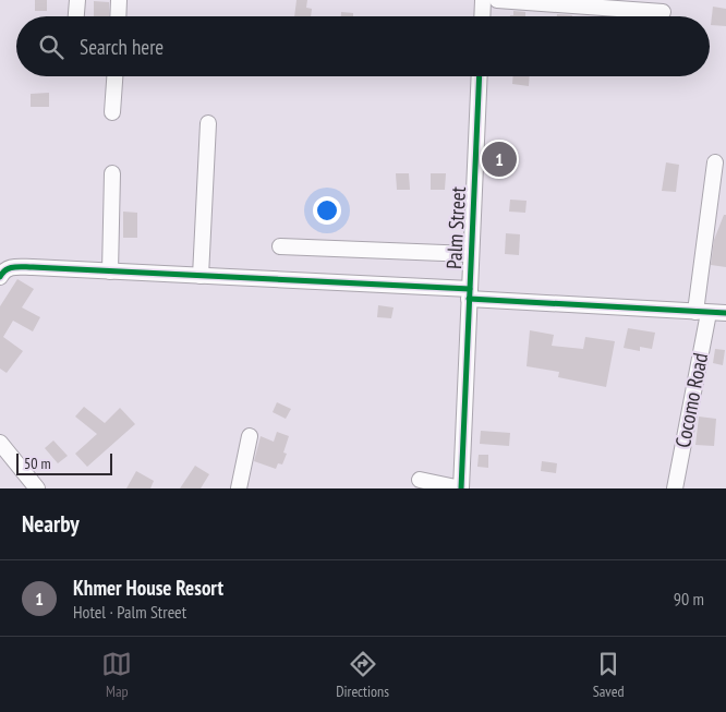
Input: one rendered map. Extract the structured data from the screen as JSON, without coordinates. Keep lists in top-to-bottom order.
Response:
{
  "streets": {
    "street": ["Palm Street", "Cocomo Road"]
  },
  "scale_bar": "50 m",
  "page": {
    "search": "Search here",
    "pins": "1",
    "scale": "50 m",
    "heading": "Nearby",
    "list": [
      {
        "mark": "1",
        "name": "Khmer House Resort",
        "note": "Hotel · Palm Street",
        "value": "90 m"
      }
    ],
    "nav": ["Map", "Directions", "Saved"]
  }
}
